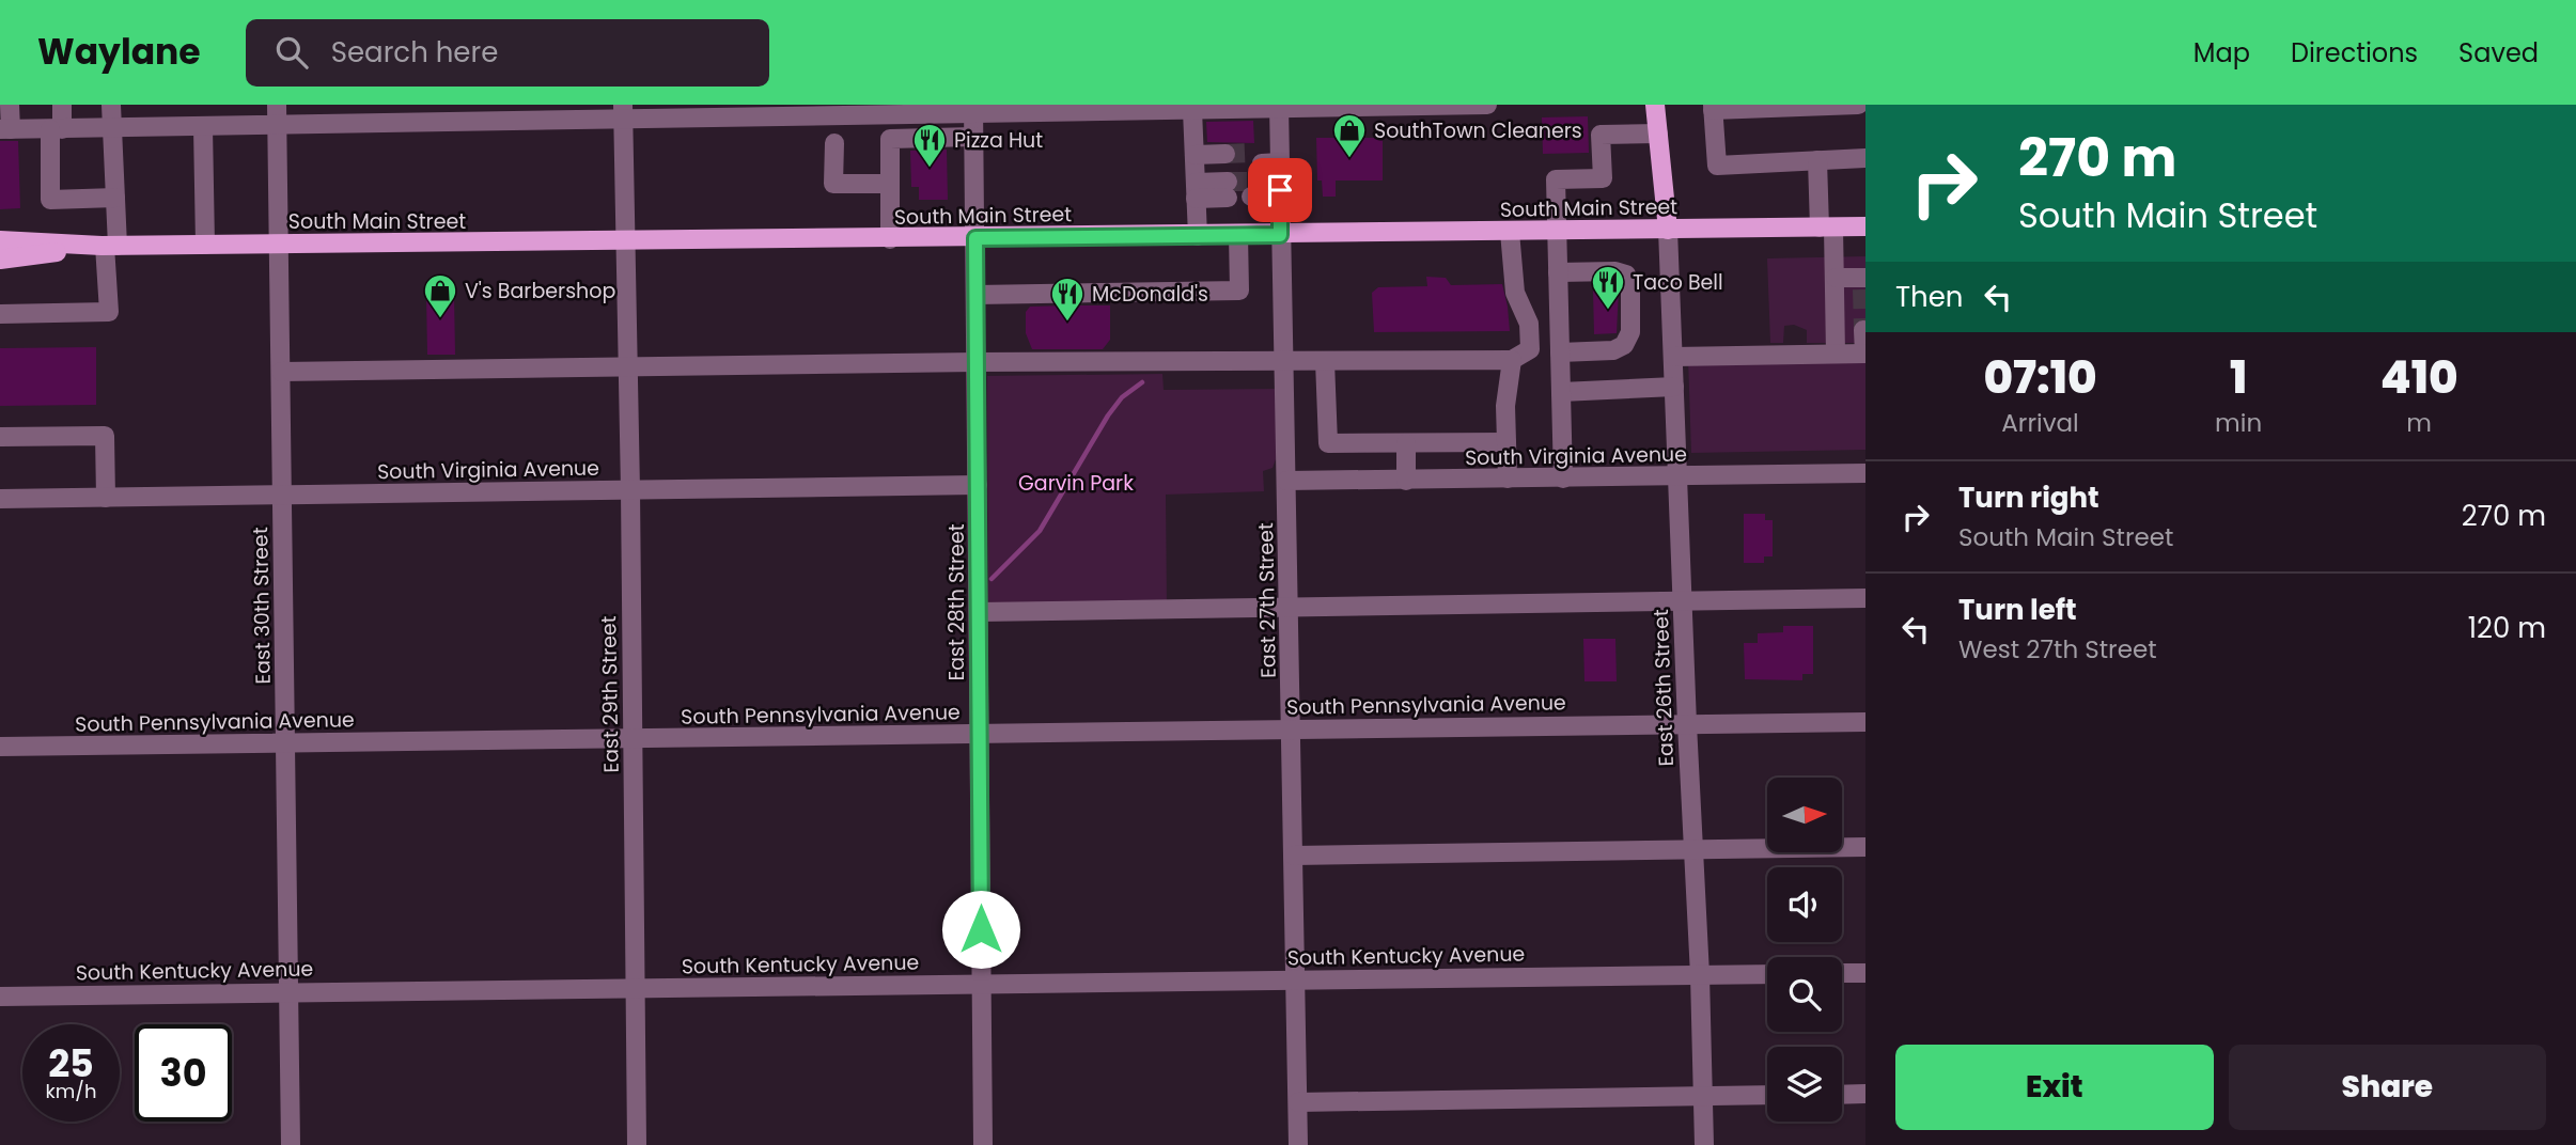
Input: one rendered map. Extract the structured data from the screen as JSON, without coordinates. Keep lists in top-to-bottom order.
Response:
{
  "streets": {
    "main road": ["South Main Street"],
    "street": [
      "South Virginia Avenue",
      "East 27th Street",
      "East 28th Street",
      "East 30th Street",
      "East 26th Street",
      "East 29th Street",
      "South Pennsylvania Avenue",
      "South Kentucky Avenue"
    ]
  },
  "crossings": [
    ["South Main Street", "East 27th Street"],
    ["South Main Street", "East 28th Street"],
    ["South Main Street", "East 30th Street"],
    ["South Main Street", "East 26th Street"],
    ["South Main Street", "East 29th Street"],
    ["South Virginia Avenue", "East 27th Street"],
    ["South Virginia Avenue", "East 28th Street"],
    ["South Virginia Avenue", "East 30th Street"],
    ["South Virginia Avenue", "East 26th Street"],
    ["South Virginia Avenue", "East 29th Street"],
    ["East 27th Street", "South Pennsylvania Avenue"],
    ["East 27th Street", "South Kentucky Avenue"],
    ["East 28th Street", "South Pennsylvania Avenue"],
    ["East 28th Street", "South Kentucky Avenue"],
    ["East 30th Street", "South Pennsylvania Avenue"],
    ["East 30th Street", "South Kentucky Avenue"],
    ["East 26th Street", "South Pennsylvania Avenue"],
    ["East 26th Street", "South Kentucky Avenue"],
    ["East 29th Street", "South Pennsylvania Avenue"],
    ["East 29th Street", "South Kentucky Avenue"]
  ],
  "parks": ["Garvin Park"],
  "places": {
    "shop": ["SouthTown Cleaners", "V's Barbershop"],
    "restaurant": ["Pizza Hut", "Taco Bell", "McDonald's"]
  },
  "north": "right",
  "page": {
    "header": "Waylane",
    "search": "Search here",
    "nav": ["Map", "Directions", "Saved"],
    "turn": ["270 m", "South Main Street"],
    "then": "Then",
    "eta": [
      "07:10",
      "Arrival",
      "1",
      "min",
      "410",
      "m"
    ],
    "list": [
      {
        "name": "Turn right",
        "note": "South Main Street",
        "value": "270 m"
      },
      {
        "name": "Turn left",
        "note": "West 27th Street",
        "value": "120 m"
      }
    ],
    "speed": "25 km/h",
    "limit": "30",
    "buttons": ["Exit", "Share"]
  }
}
